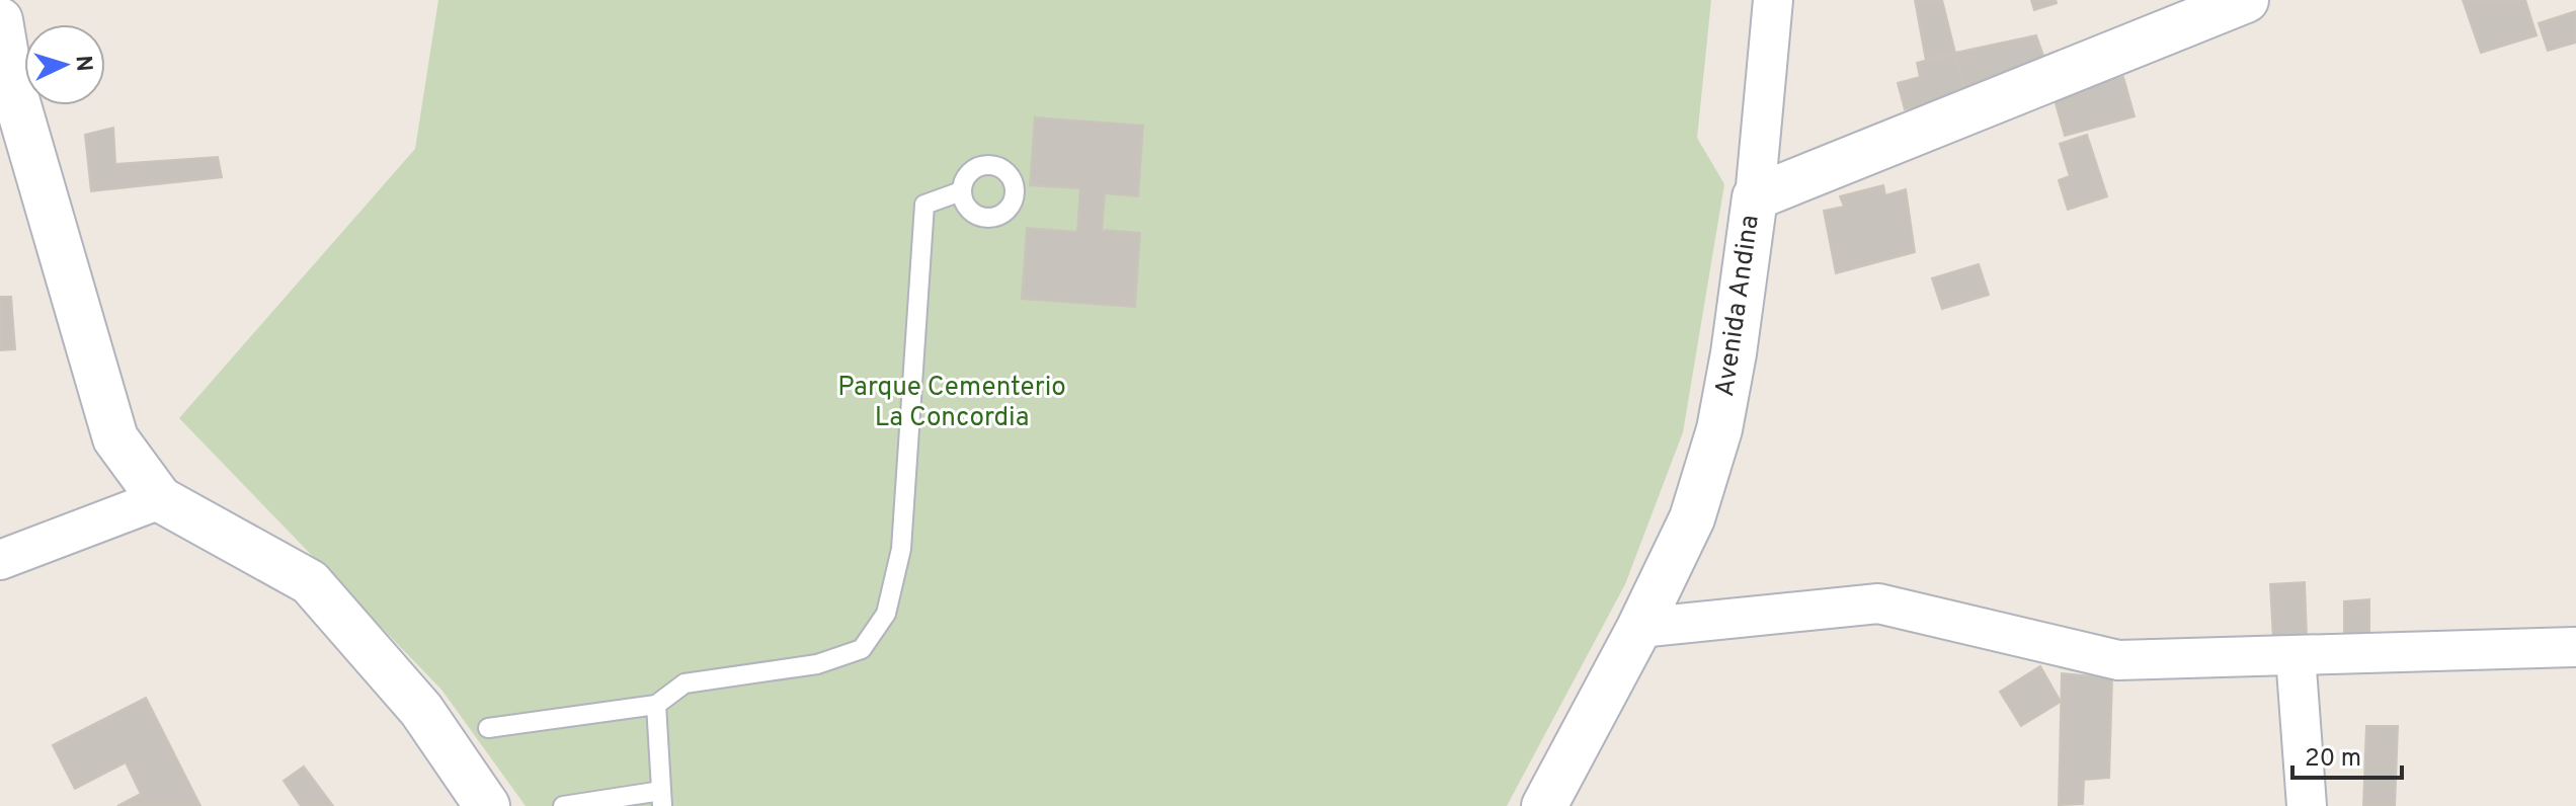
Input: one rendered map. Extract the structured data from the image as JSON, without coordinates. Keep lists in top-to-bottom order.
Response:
{
  "streets": {
    "street": ["Avenida Andina"]
  },
  "parks": ["Parque Cementerio La Concordia"],
  "scale_bar": "20 m",
  "north": "right"
}
